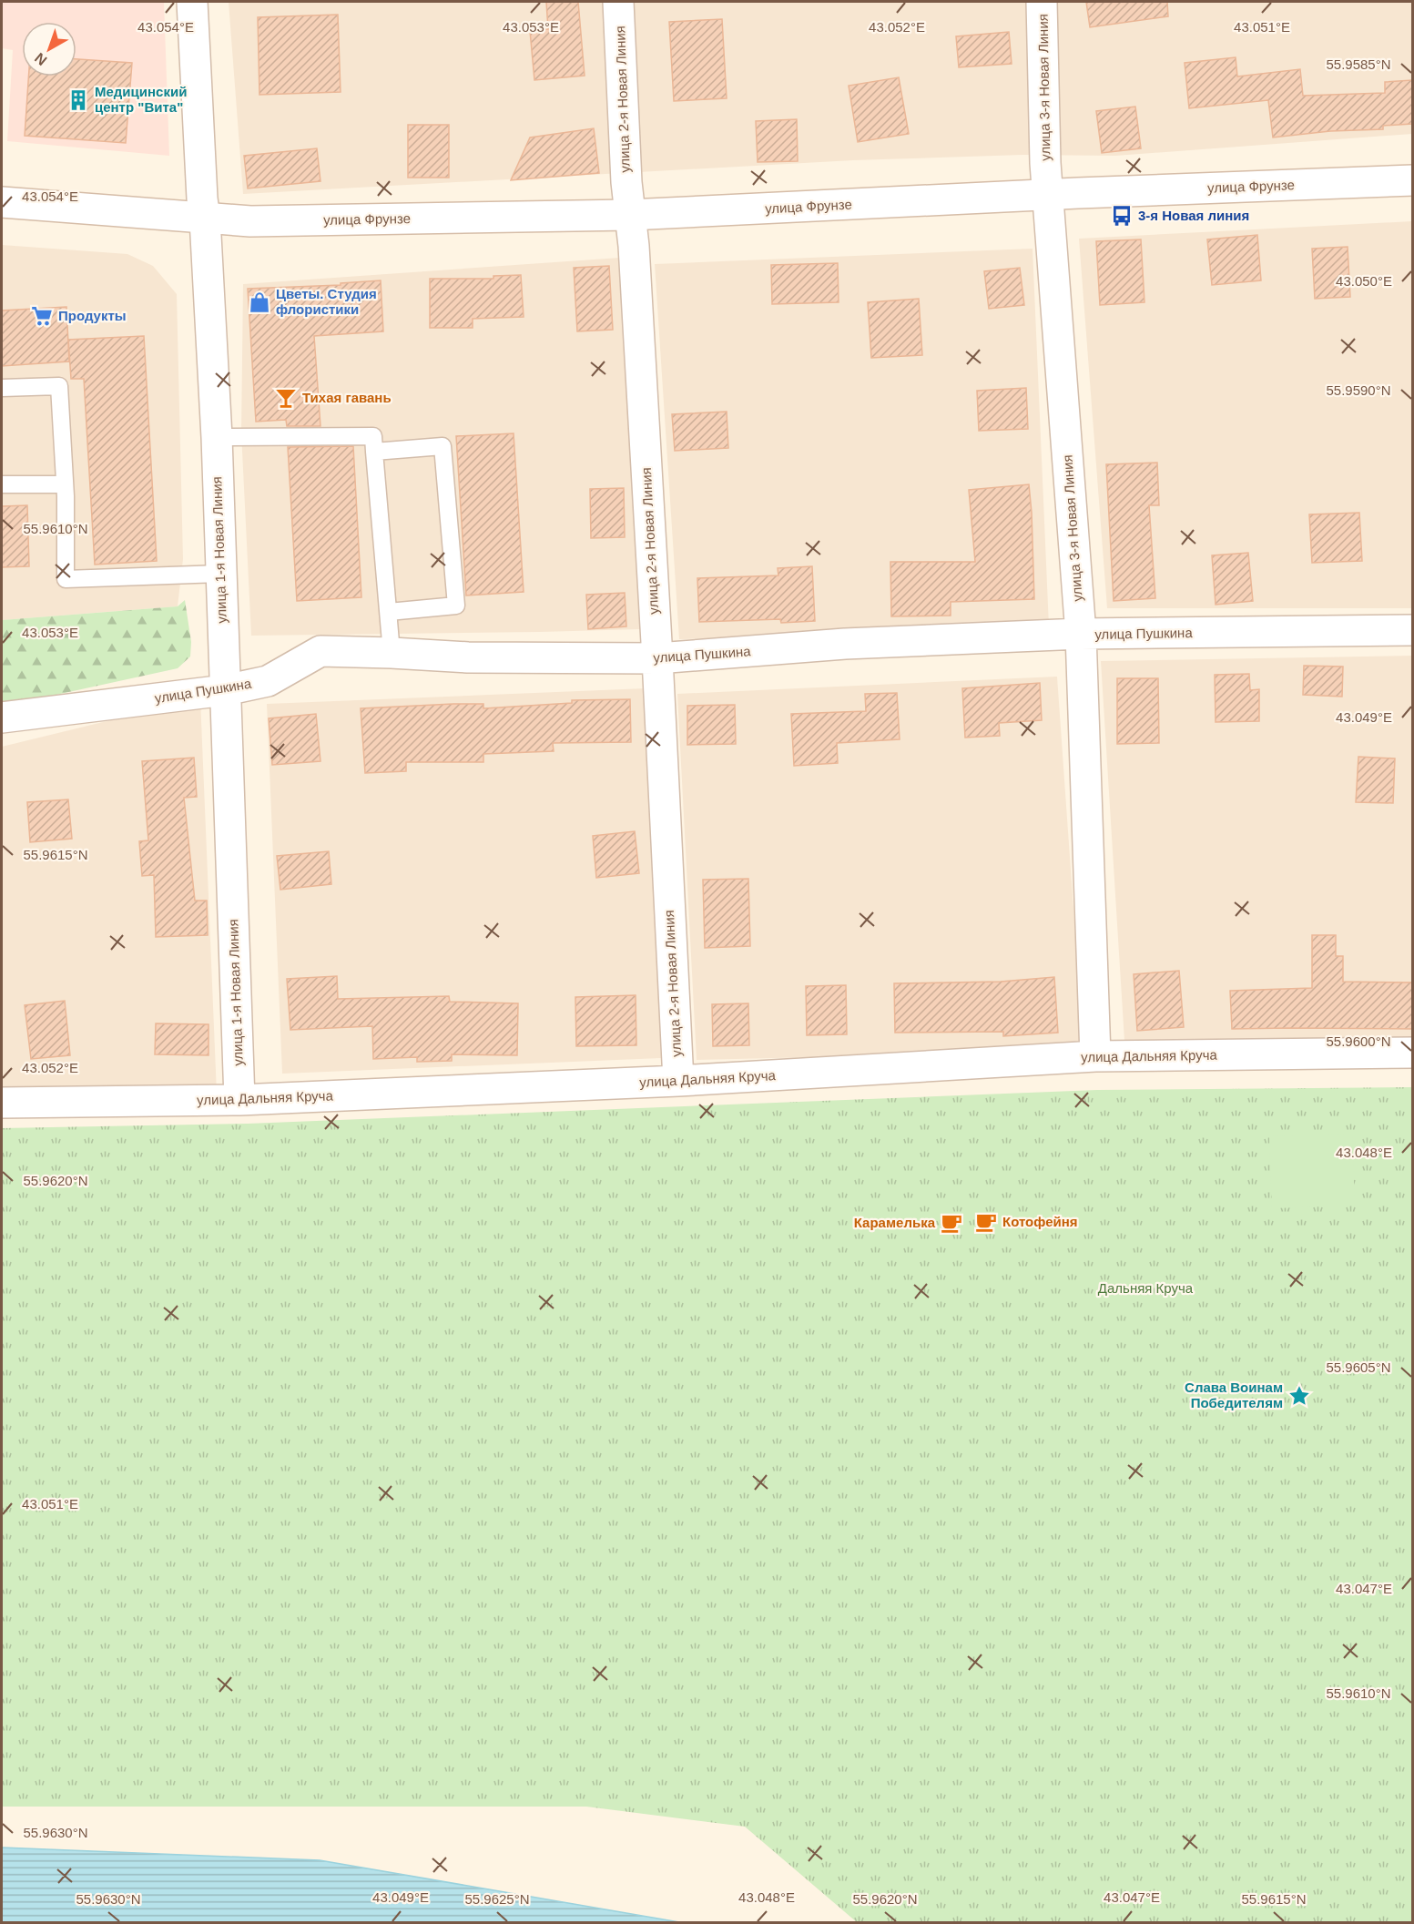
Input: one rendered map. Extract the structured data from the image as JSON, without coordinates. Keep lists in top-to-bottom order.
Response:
{
  "streets": {
    "street": [
      "улица 3-я Новая Линия",
      "улица 2-я Новая Линия",
      "улица Фрунзе",
      "улица 1-я Новая Линия",
      "улица Пушкина",
      "улица Дальняя Круча"
    ]
  },
  "crossings": [
    ["улица 3-я Новая Линия", "улица Фрунзе"],
    ["улица 3-я Новая Линия", "улица Пушкина"],
    ["улица 3-я Новая Линия", "улица Дальняя Круча"],
    ["улица 2-я Новая Линия", "улица Фрунзе"],
    ["улица 2-я Новая Линия", "улица Пушкина"],
    ["улица 2-я Новая Линия", "улица Дальняя Круча"],
    ["улица Фрунзе", "улица 1-я Новая Линия"],
    ["улица 1-я Новая Линия", "улица Пушкина"],
    ["улица 1-я Новая Линия", "улица Дальняя Круча"]
  ],
  "parks": ["Дальняя Круча"],
  "places": {
    "building": ["Медицинский центр \"Вита\""],
    "bus stop": ["3-я Новая линия"],
    "shop": ["Цветы. Студия флористики"],
    "supermarket": ["Продукты"],
    "bar": ["Тихая гавань"],
    "cafe": ["Котофейня", "Карамелька"],
    "place": ["Слава Воинам Победителям"]
  },
  "north": "bottom left",
  "coordinates": [
    "43.054°E",
    "43.053°E",
    "43.052°E",
    "43.051°E",
    "55.9585°N",
    "43.050°E",
    "55.9590°N",
    "55.9610°N",
    "43.049°E",
    "55.9615°N",
    "55.9600°N",
    "43.048°E",
    "55.9620°N",
    "55.9605°N",
    "43.047°E",
    "55.9630°N",
    "55.9625°N"
  ]
}
